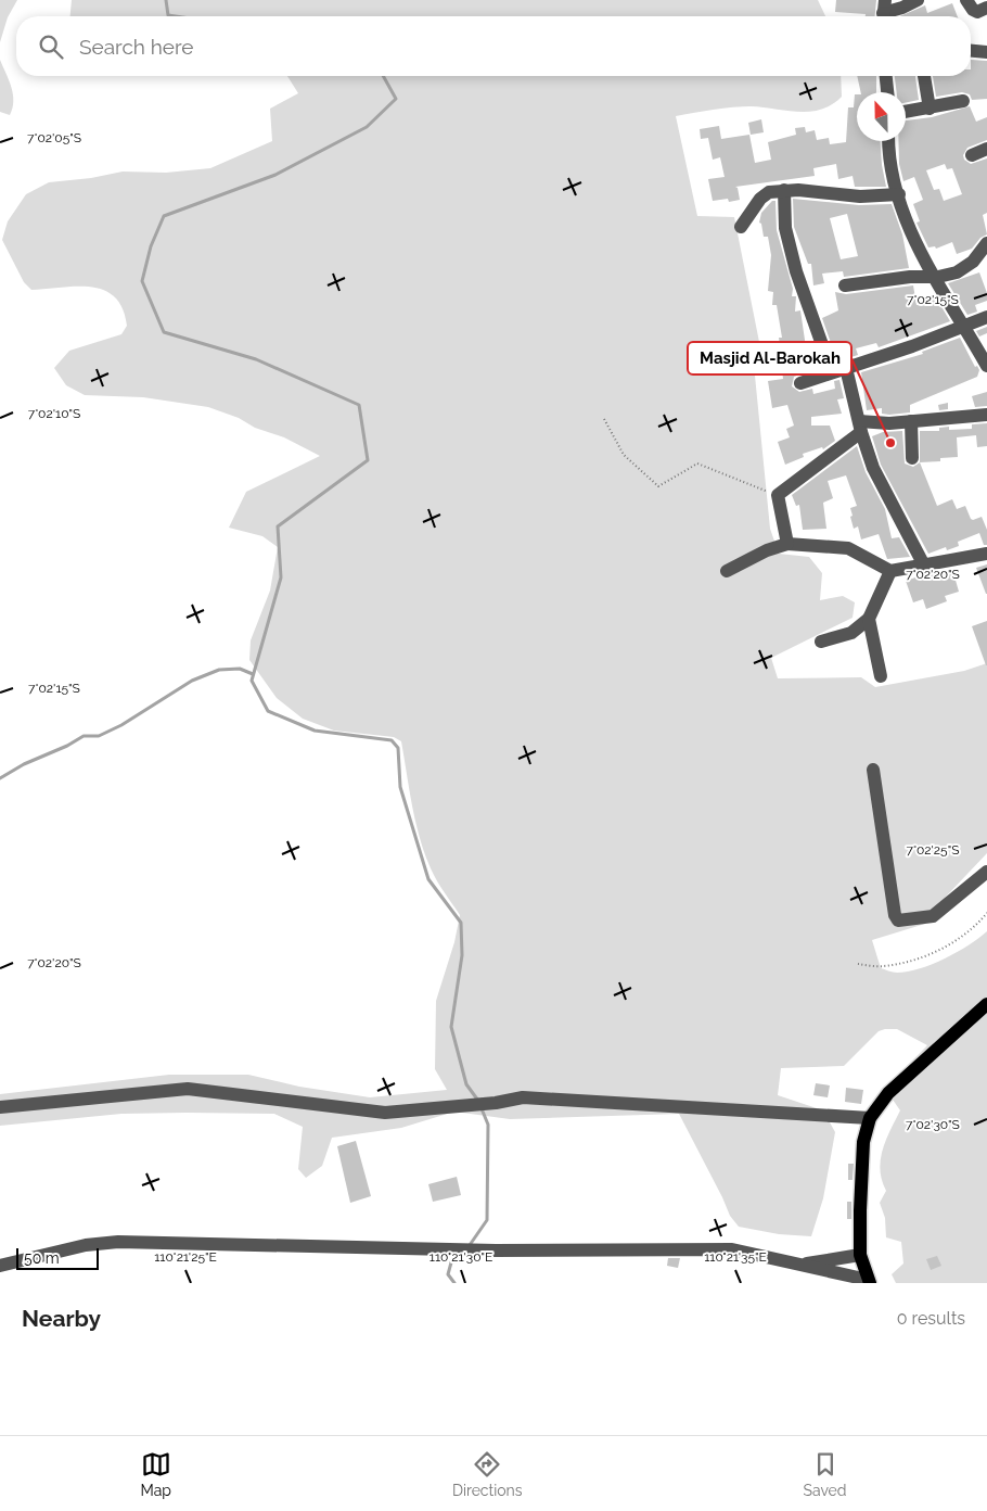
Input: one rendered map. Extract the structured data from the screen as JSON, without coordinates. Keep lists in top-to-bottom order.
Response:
{
  "places": ["Masjid Al-Barokah"],
  "scale_bar": "50 m",
  "north": "top",
  "page": {
    "search": "Search here",
    "scale": "50 m",
    "heading": ["Nearby", "0 results"],
    "nav": ["Map", "Directions", "Saved"]
  },
  "coordinates": [
    "7°02'05\"S",
    "7°02'15\"S",
    "7°02'10\"S",
    "7°02'20\"S",
    "7°02'25\"S",
    "7°02'30\"S",
    "110°21'25\"E",
    "110°21'30\"E",
    "110°21'35\"E"
  ]
}
